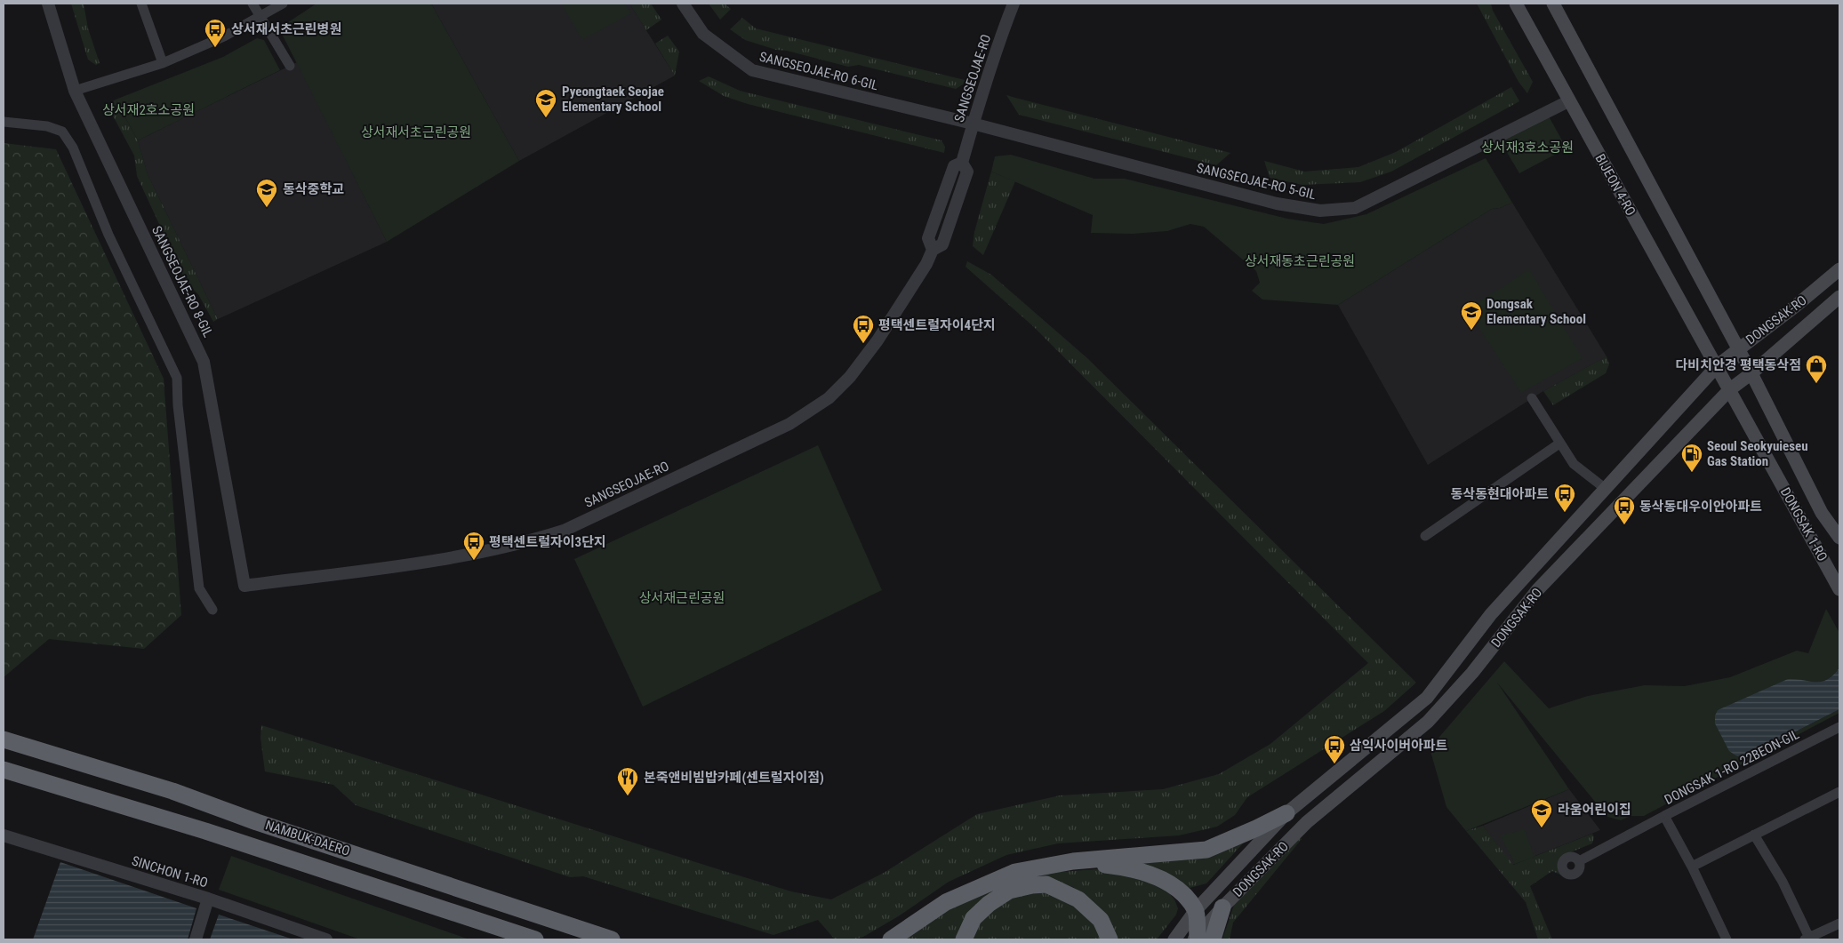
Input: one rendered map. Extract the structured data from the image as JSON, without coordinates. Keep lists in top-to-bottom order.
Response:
{
  "streets": {
    "highway": ["NAMBUK-DAERO"],
    "main road": ["BIJEON 4-RO", "DONGSAK-RO", "DONGSAK 1-RO"],
    "street": [
      "SANGSEOJAE-RO 6-GIL",
      "SANGSEOJAE-RO",
      "SANGSEOJAE-RO 5-GIL",
      "SANGSEOJAE-RO 8-GIL",
      "DONGSAK 1-RO 22BEON-GIL",
      "SINCHON 1-RO"
    ]
  },
  "crossings": [
    ["SANGSEOJAE-RO 6-GIL", "SANGSEOJAE-RO"],
    ["SANGSEOJAE-RO 6-GIL", "SANGSEOJAE-RO 5-GIL"],
    ["SANGSEOJAE-RO", "SANGSEOJAE-RO 5-GIL"],
    ["SANGSEOJAE-RO", "SANGSEOJAE-RO 8-GIL"],
    ["SANGSEOJAE-RO 5-GIL", "BIJEON 4-RO"],
    ["BIJEON 4-RO", "DONGSAK-RO"],
    ["BIJEON 4-RO", "DONGSAK 1-RO"],
    ["DONGSAK-RO", "DONGSAK 1-RO"]
  ],
  "parks": [
    "상서재2호소공원",
    "상서재서초근린공원",
    "상서재3호소공원",
    "상서재동초근린공원",
    "상서재근린공원"
  ],
  "places": {
    "bus stop": [
      "상서재서초근린병원",
      "평택센트럴자이4단지",
      "동삭동현대아파트",
      "동삭동대우이안아파트",
      "평택센트럴자이3단지",
      "삼익사이버아파트"
    ],
    "school or university": [
      "Pyeongtaek Seojae Elementary School",
      "동삭중학교",
      "Dongsak Elementary School",
      "라움어린이집"
    ],
    "shop": ["다비치안경 평택동삭점"],
    "fuel station": ["Seoul Seokyuieseu Gas Station"],
    "restaurant": ["본죽앤비빔밥카페(센트럴자이점)"]
  }
}
